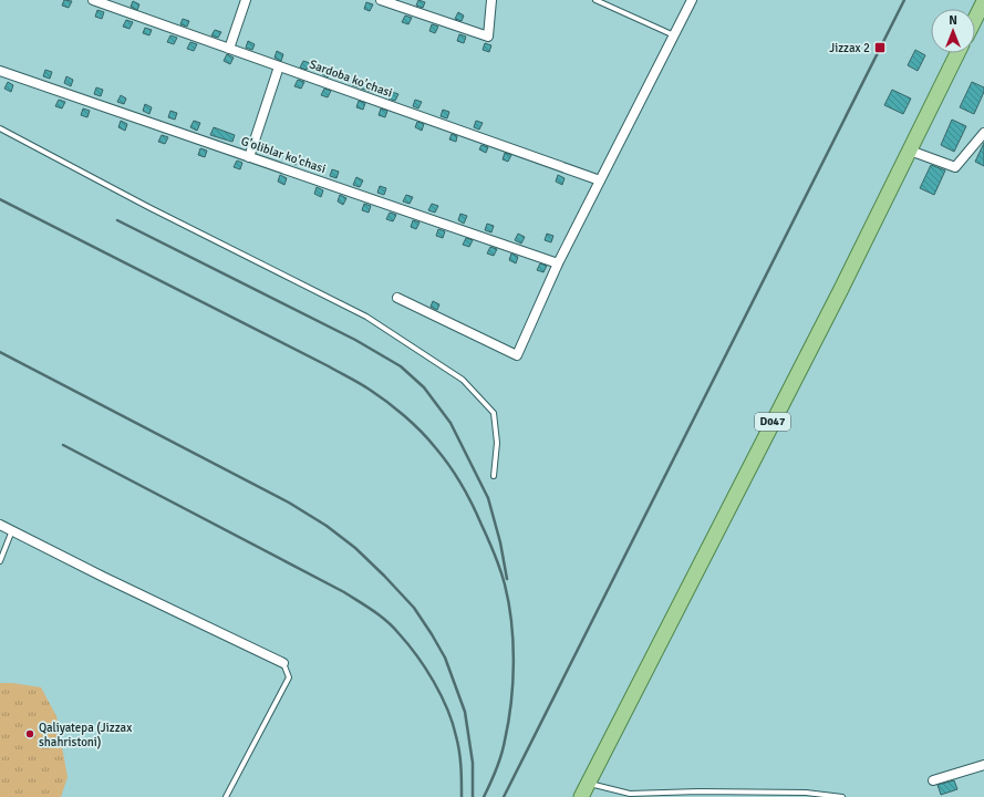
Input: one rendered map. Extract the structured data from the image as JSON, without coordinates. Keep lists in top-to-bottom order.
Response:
{
  "streets": {
    "main road": ["D047"],
    "street": ["Sardoba ko'chasi", "G'oliblar ko'chasi"]
  },
  "places": {
    "transit": ["Jizzax 2"],
    "other": ["Qaliyatepa (Jizzax shahristoni)"]
  },
  "north": "top"
}
